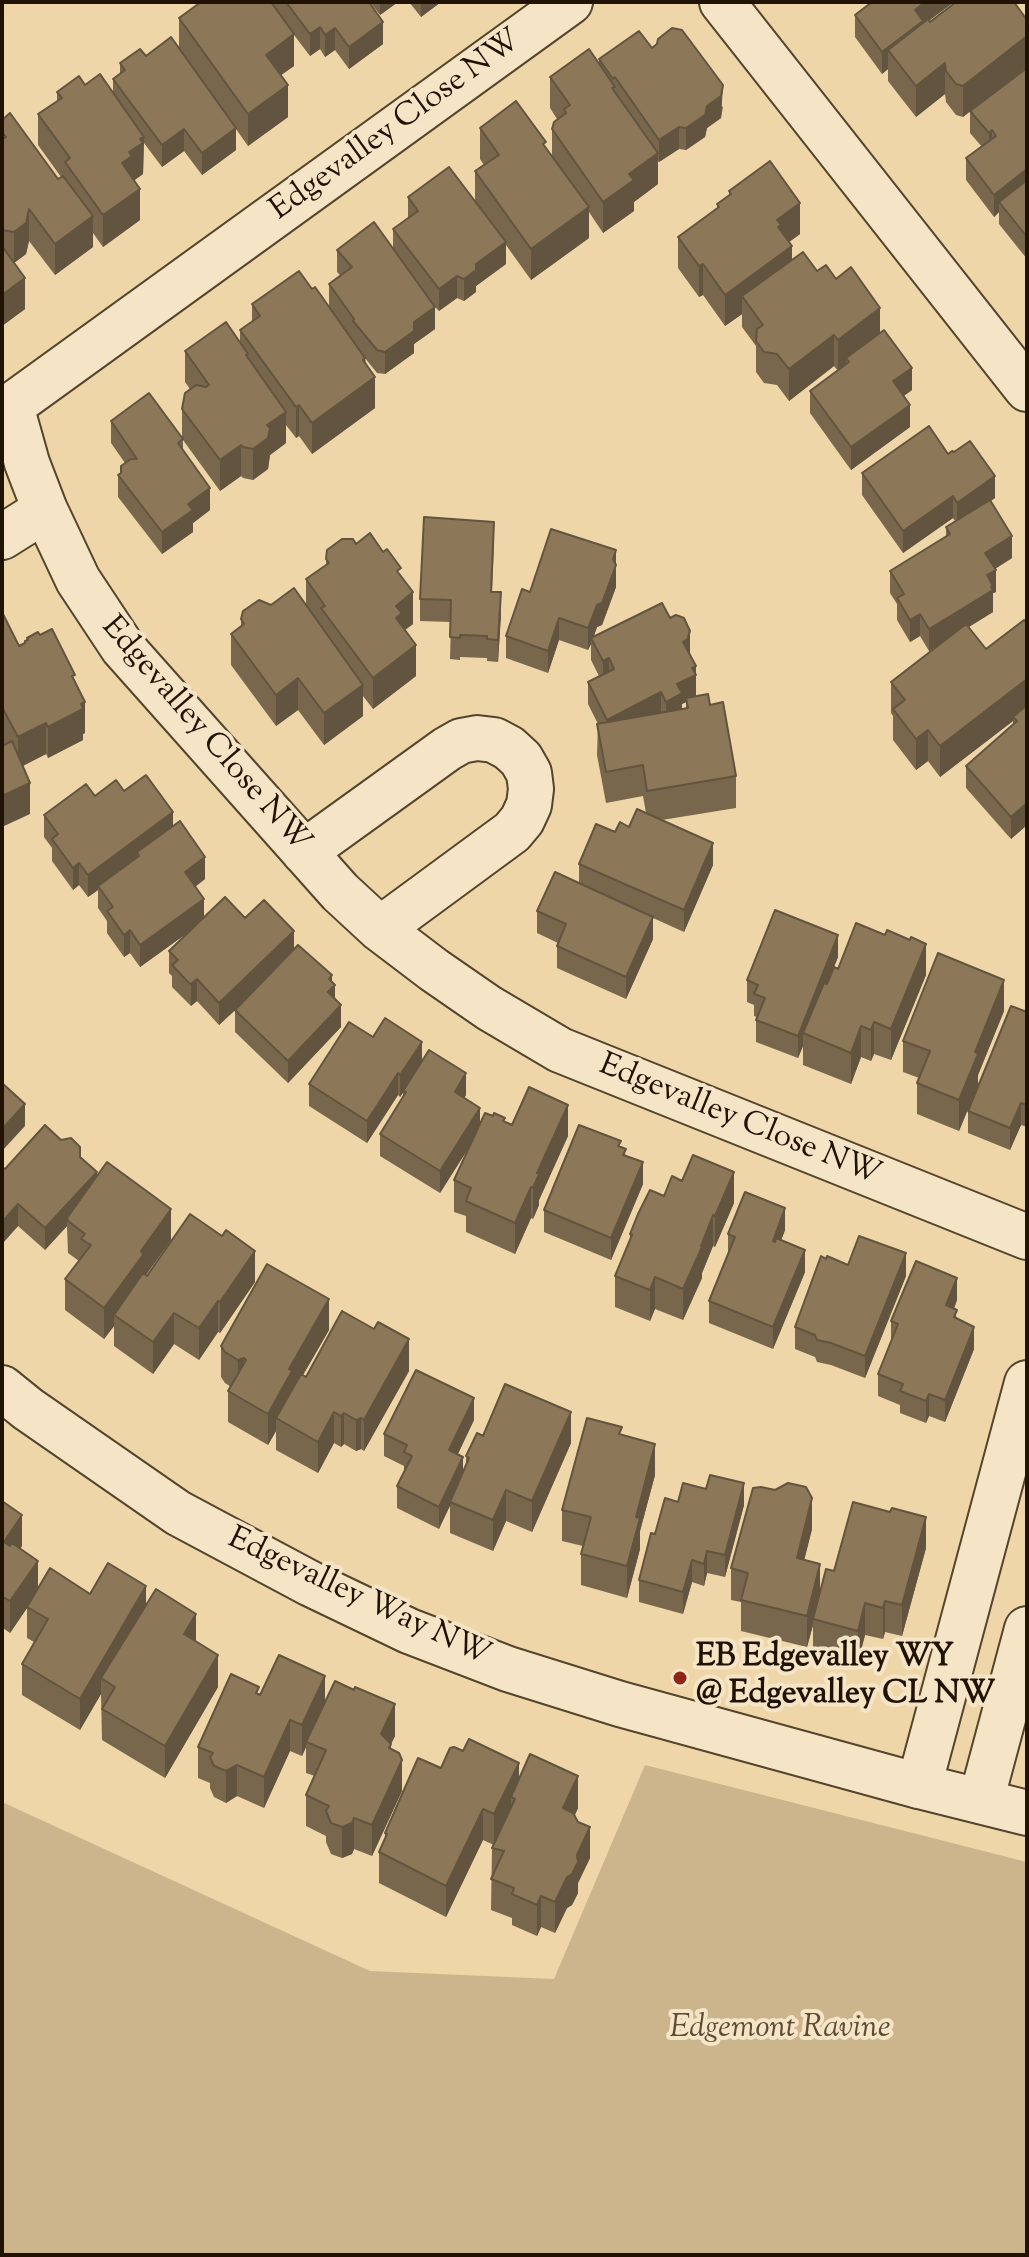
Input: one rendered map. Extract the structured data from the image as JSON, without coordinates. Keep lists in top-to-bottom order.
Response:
{
  "streets": {
    "street": ["Edgevalley Close NW", "Edgevalley Way NW"]
  },
  "parks": ["Edgemont Ravine"],
  "places": ["EB Edgevalley WY @ Edgevalley CL NW"]
}
